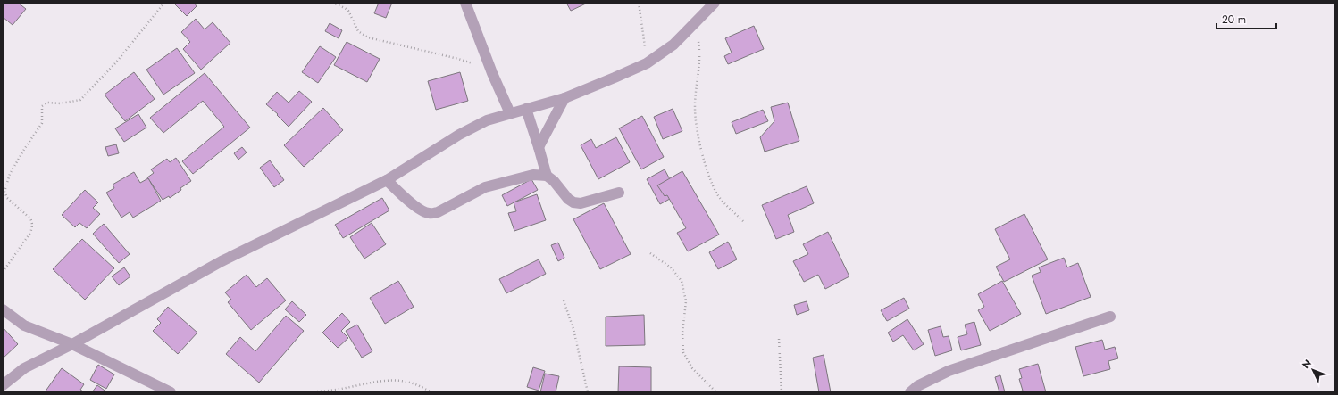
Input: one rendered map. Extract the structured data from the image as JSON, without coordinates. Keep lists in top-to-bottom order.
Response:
{
  "scale_bar": "20 m",
  "north": "top left"
}
